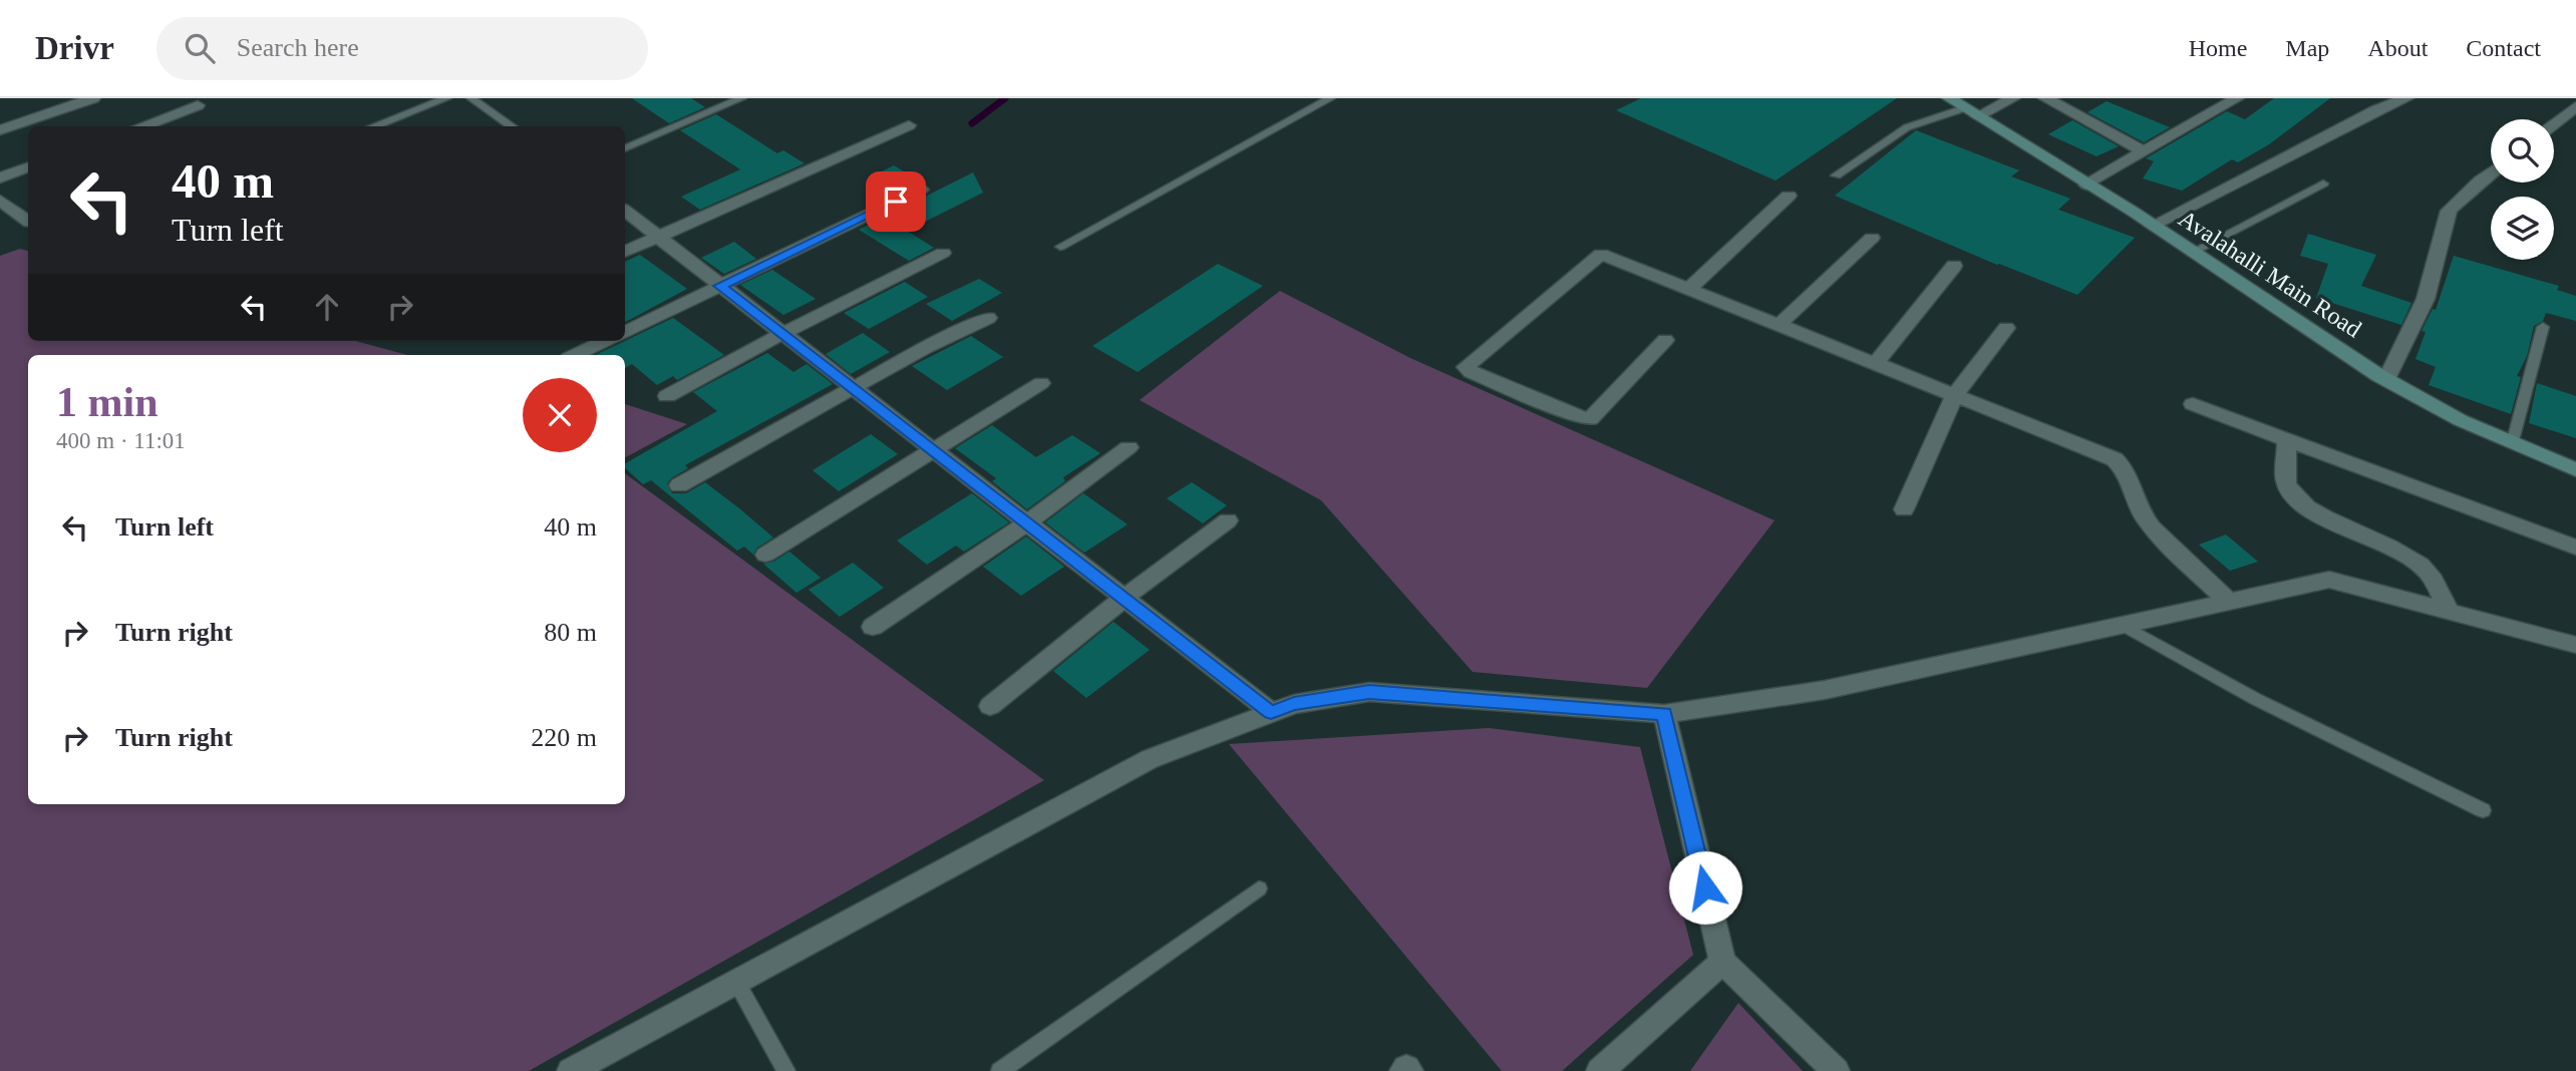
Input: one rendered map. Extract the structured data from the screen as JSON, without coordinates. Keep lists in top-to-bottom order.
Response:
{
  "streets": {
    "main road": ["Avalahalli Main Road"]
  },
  "page": {
    "header": "Drivr",
    "search": "Search here",
    "nav": [
      "Home",
      "Map",
      "About",
      "Contact"
    ],
    "turn": ["40 m", "Turn left"],
    "heading": ["1 min", "400 m · 11:01"],
    "list": [
      {
        "name": "Turn left",
        "value": "40 m"
      },
      {
        "name": "Turn right",
        "value": "80 m"
      },
      {
        "name": "Turn right",
        "value": "220 m"
      }
    ]
  }
}
